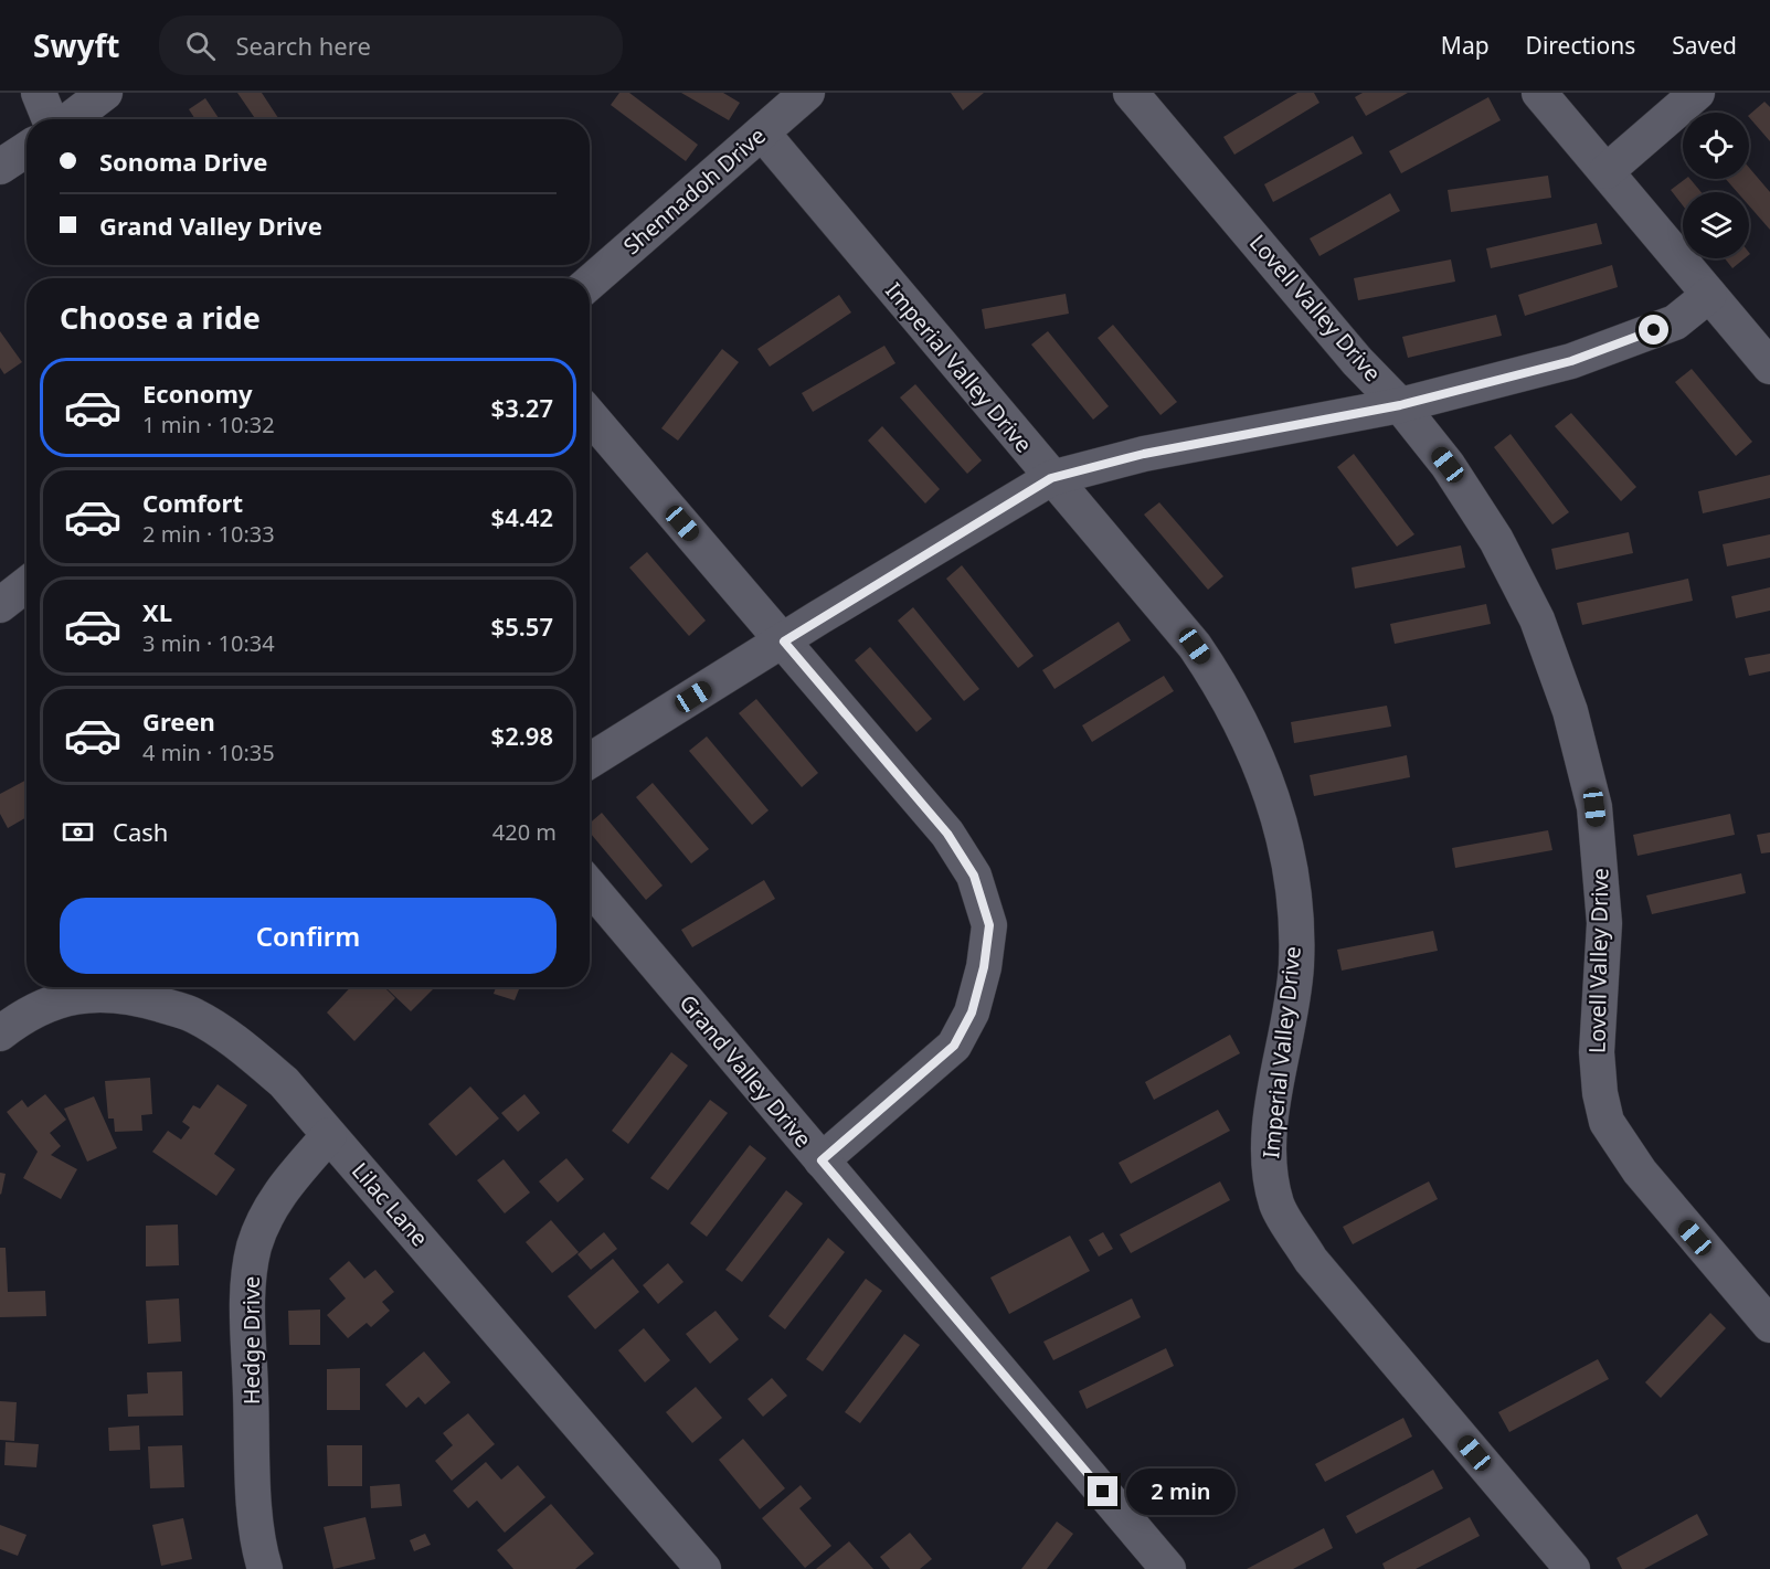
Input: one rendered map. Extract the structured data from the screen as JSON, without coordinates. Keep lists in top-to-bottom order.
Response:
{
  "streets": {
    "street": [
      "Shennadoh Drive",
      "Lovell Valley Drive",
      "Imperial Valley Drive",
      "Grand Valley Drive",
      "Lilac Lane",
      "Hedge Drive"
    ]
  },
  "crossings": [
    ["Shennadoh Drive", "Imperial Valley Drive"],
    ["Lilac Lane", "Hedge Drive"]
  ],
  "page": {
    "header": "Swyft",
    "search": "Search here",
    "nav": ["Map", "Directions", "Saved"],
    "banner": ["Sonoma Drive", "Grand Valley Drive"],
    "heading": "Choose a ride",
    "list": [
      {
        "name": "Economy",
        "note": "1 min · 10:32",
        "value": "$3.27"
      },
      {
        "name": "Comfort",
        "note": "2 min · 10:33",
        "value": "$4.42"
      },
      {
        "name": "XL",
        "note": "3 min · 10:34",
        "value": "$5.57"
      },
      {
        "name": "Green",
        "note": "4 min · 10:35",
        "value": "$2.98"
      }
    ],
    "pay": ["Cash", "420 m"],
    "buttons": "Confirm",
    "bubble": "2 min"
  }
}
